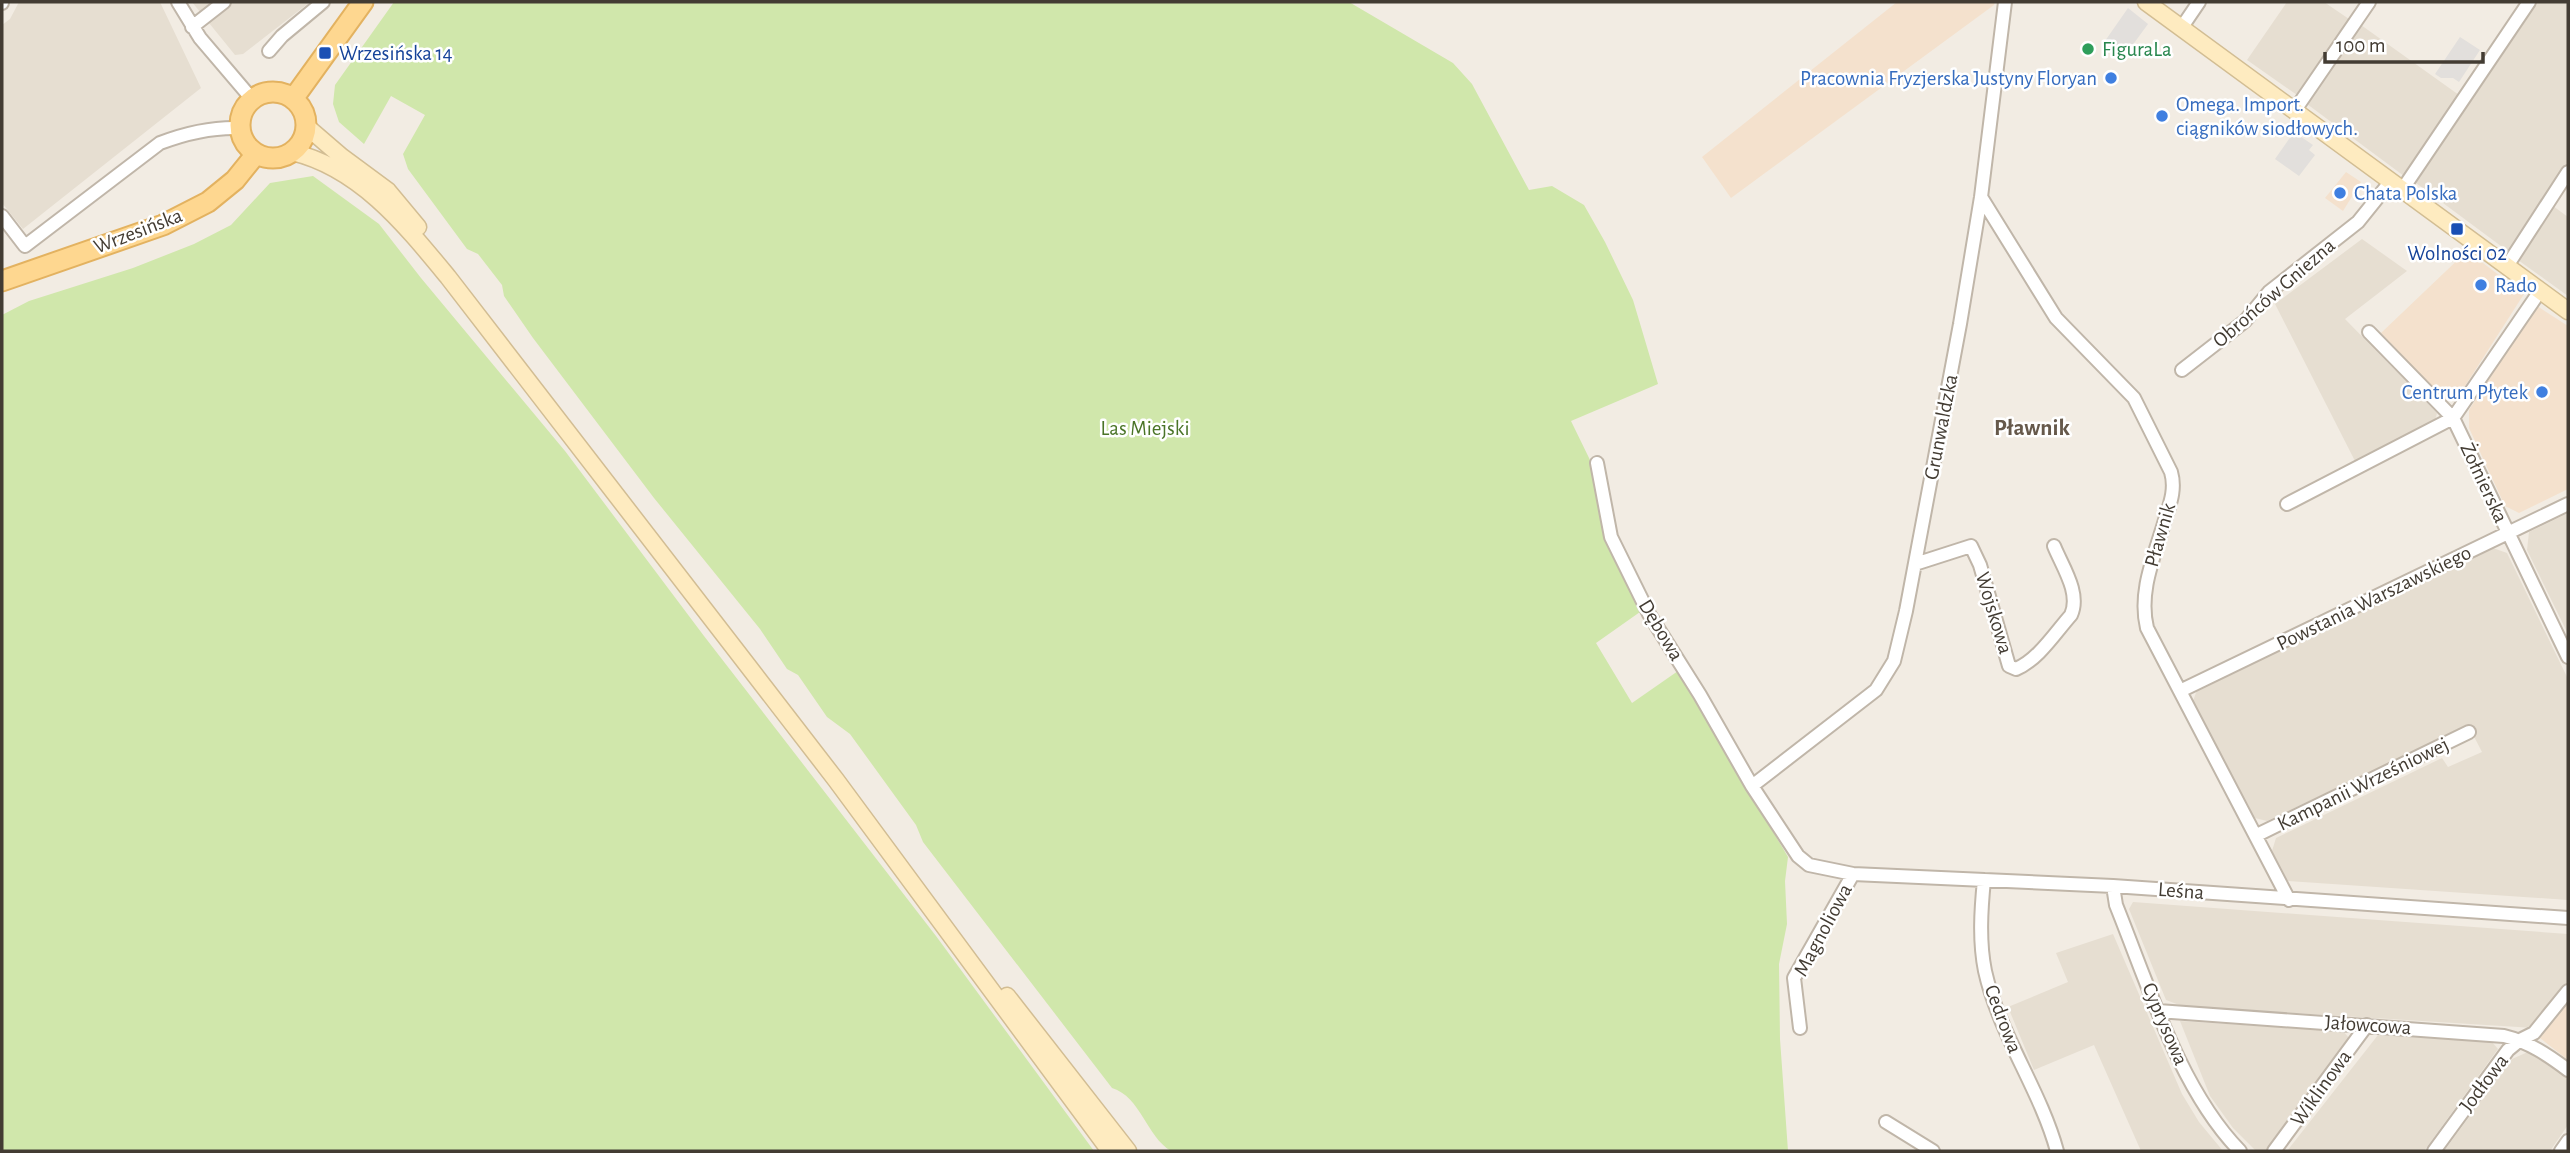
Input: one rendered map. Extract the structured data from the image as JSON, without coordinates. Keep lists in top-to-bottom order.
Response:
{
  "streets": {
    "main road": ["Wrzesińska"],
    "street": [
      "Obrońców Gniezna",
      "Grunwaldzka",
      "Żołnierska",
      "Pławnik",
      "Powstania Warszawskiego",
      "Wojskowa",
      "Dębowa",
      "Kampanii Wrześniowej",
      "Leśna",
      "Magnoliowa",
      "Cedrowa",
      "Cyprysowa",
      "Jałowcowa",
      "Jodłowa",
      "Wiklinowa"
    ]
  },
  "crossings": [
    ["Grunwaldzka", "Pławnik"],
    ["Grunwaldzka", "Wojskowa"],
    ["Grunwaldzka", "Dębowa"],
    ["Żołnierska", "Powstania Warszawskiego"],
    ["Pławnik", "Powstania Warszawskiego"],
    ["Pławnik", "Kampanii Wrześniowej"],
    ["Pławnik", "Leśna"],
    ["Dębowa", "Leśna"],
    ["Leśna", "Magnoliowa"],
    ["Leśna", "Cedrowa"],
    ["Leśna", "Cyprysowa"],
    ["Cyprysowa", "Jałowcowa"],
    ["Jałowcowa", "Jodłowa"],
    ["Jałowcowa", "Wiklinowa"]
  ],
  "districts": ["Pławnik"],
  "parks": ["Las Miejski"],
  "places": {
    "other": [
      "FiguraLa",
      "Pracownia Fryzjerska Justyny Floryan",
      "Omega. Import. ciągników siodłowych.",
      "Chata Polska",
      "Rado",
      "Centrum Płytek"
    ],
    "transit": ["Wrzesińska 14", "Wolności 02"]
  },
  "scale_bar": "100 m"
}
